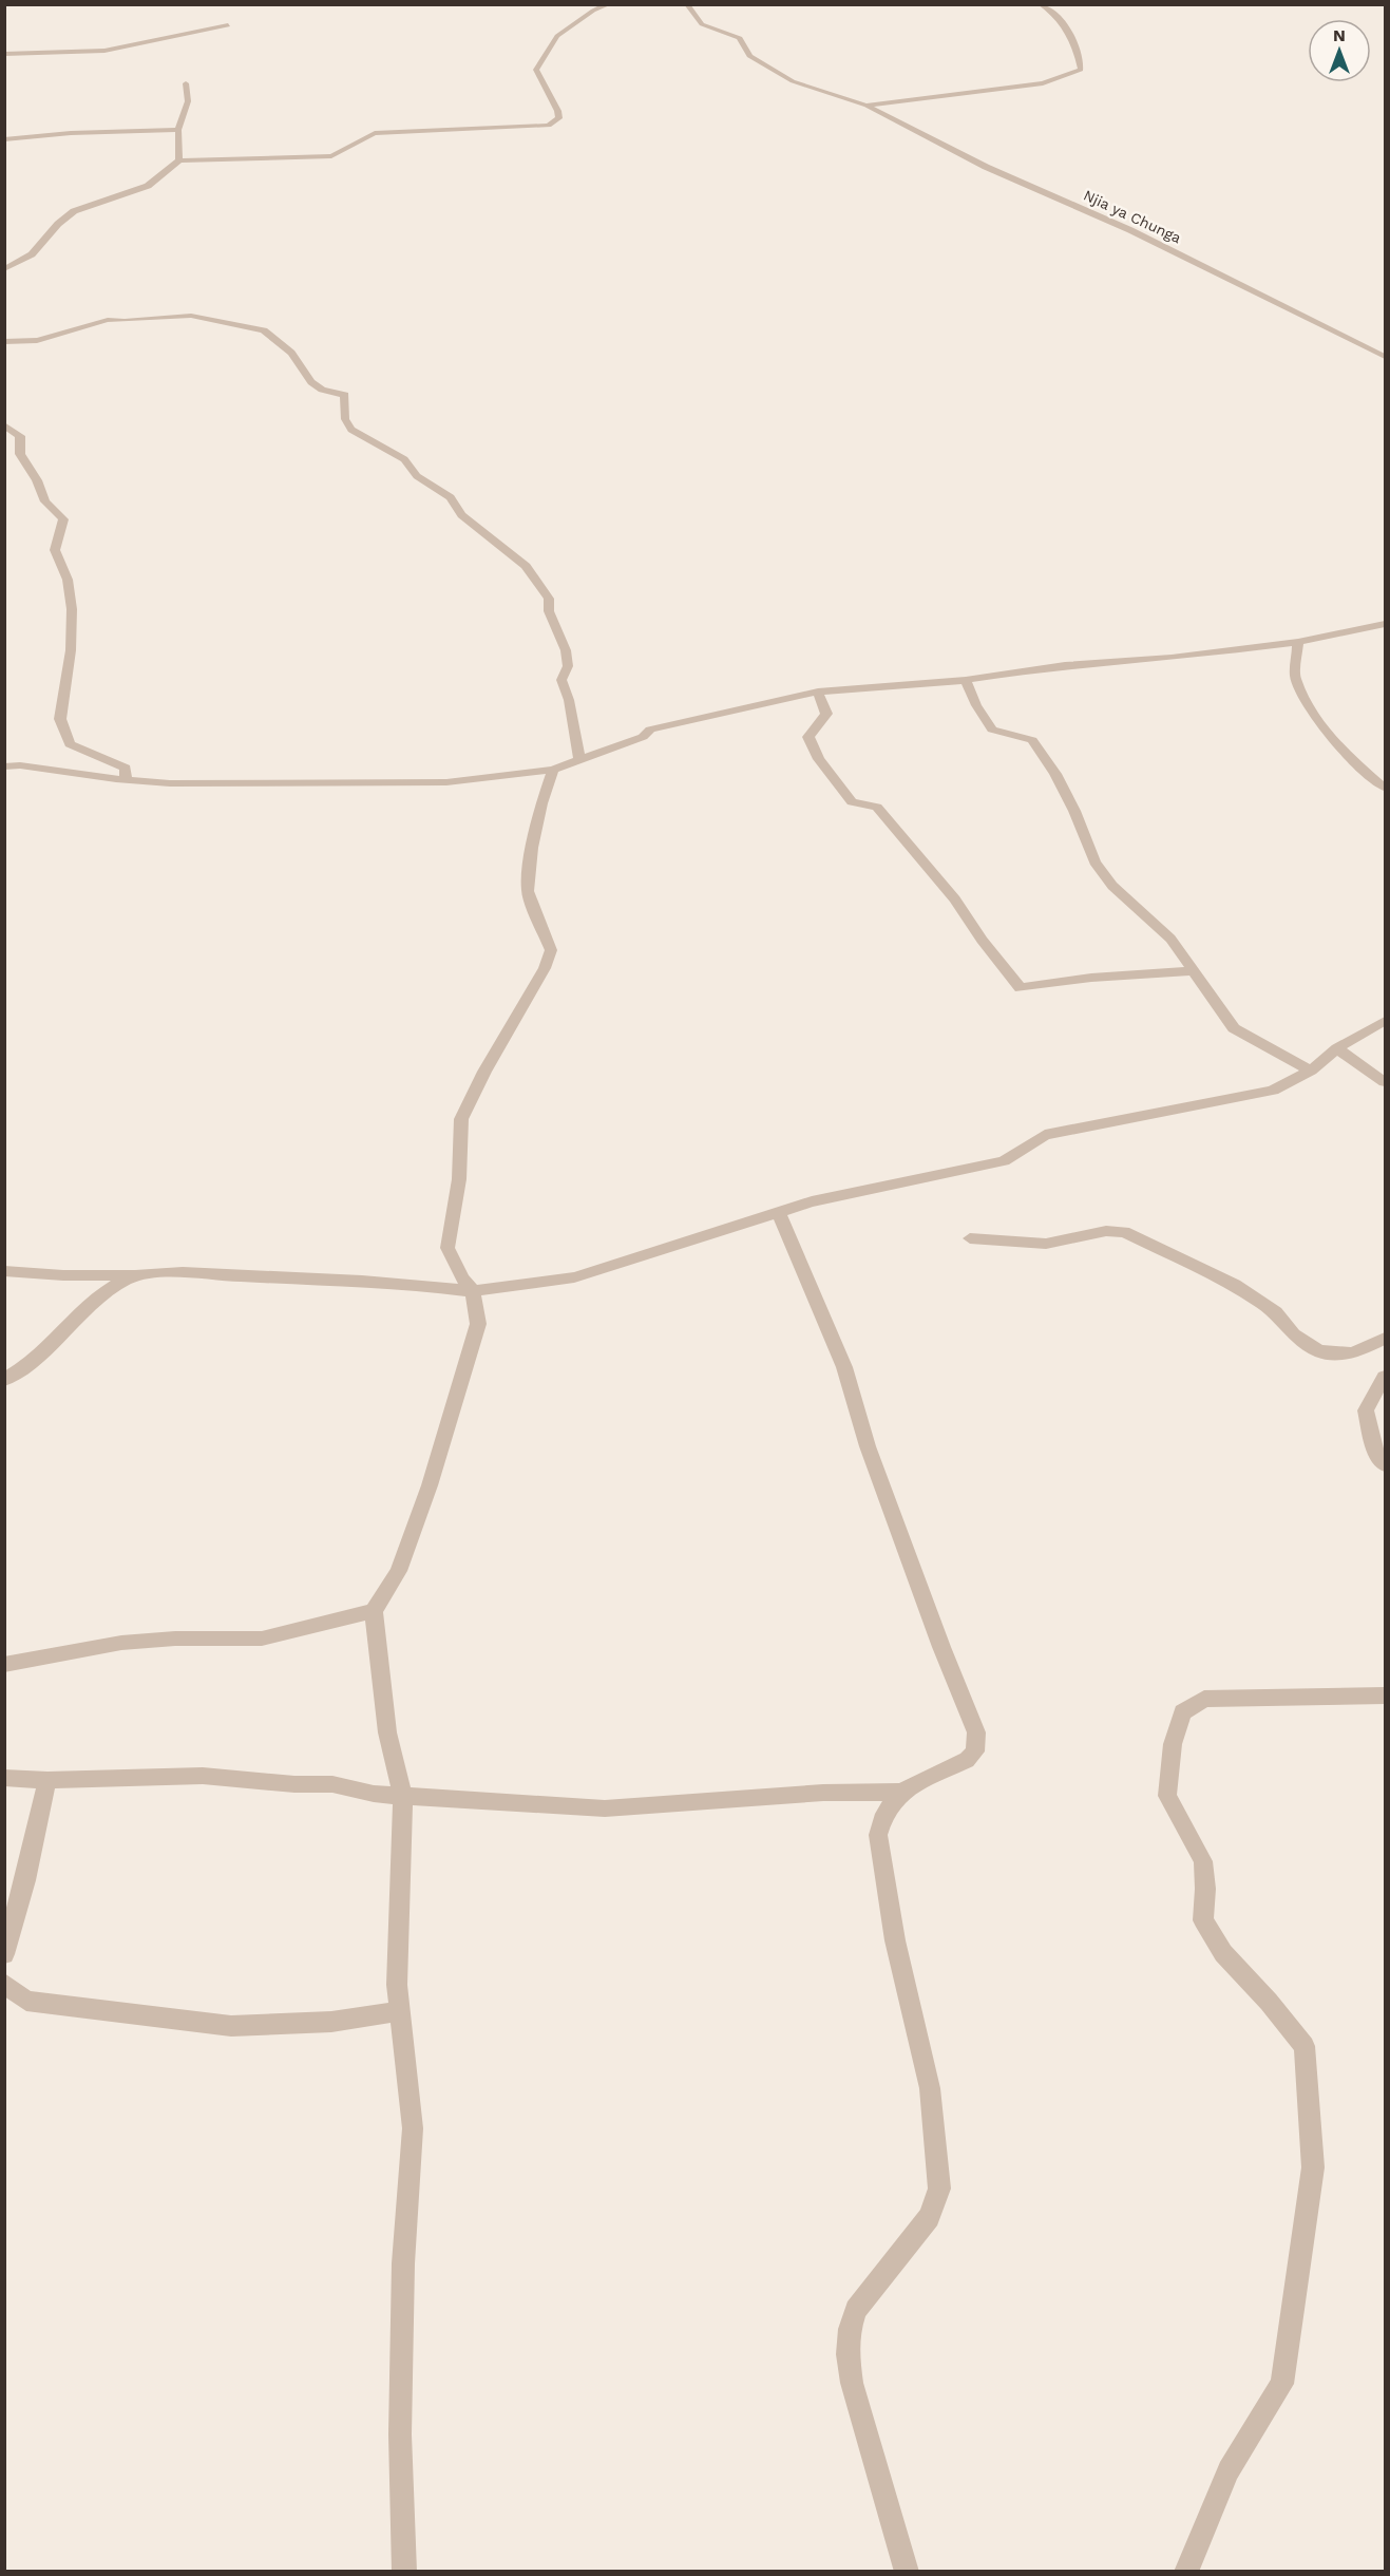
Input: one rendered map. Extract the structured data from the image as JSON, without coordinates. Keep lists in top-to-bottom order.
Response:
{
  "streets": {
    "street": ["Njia ya Chunga"]
  },
  "north": "top"
}
